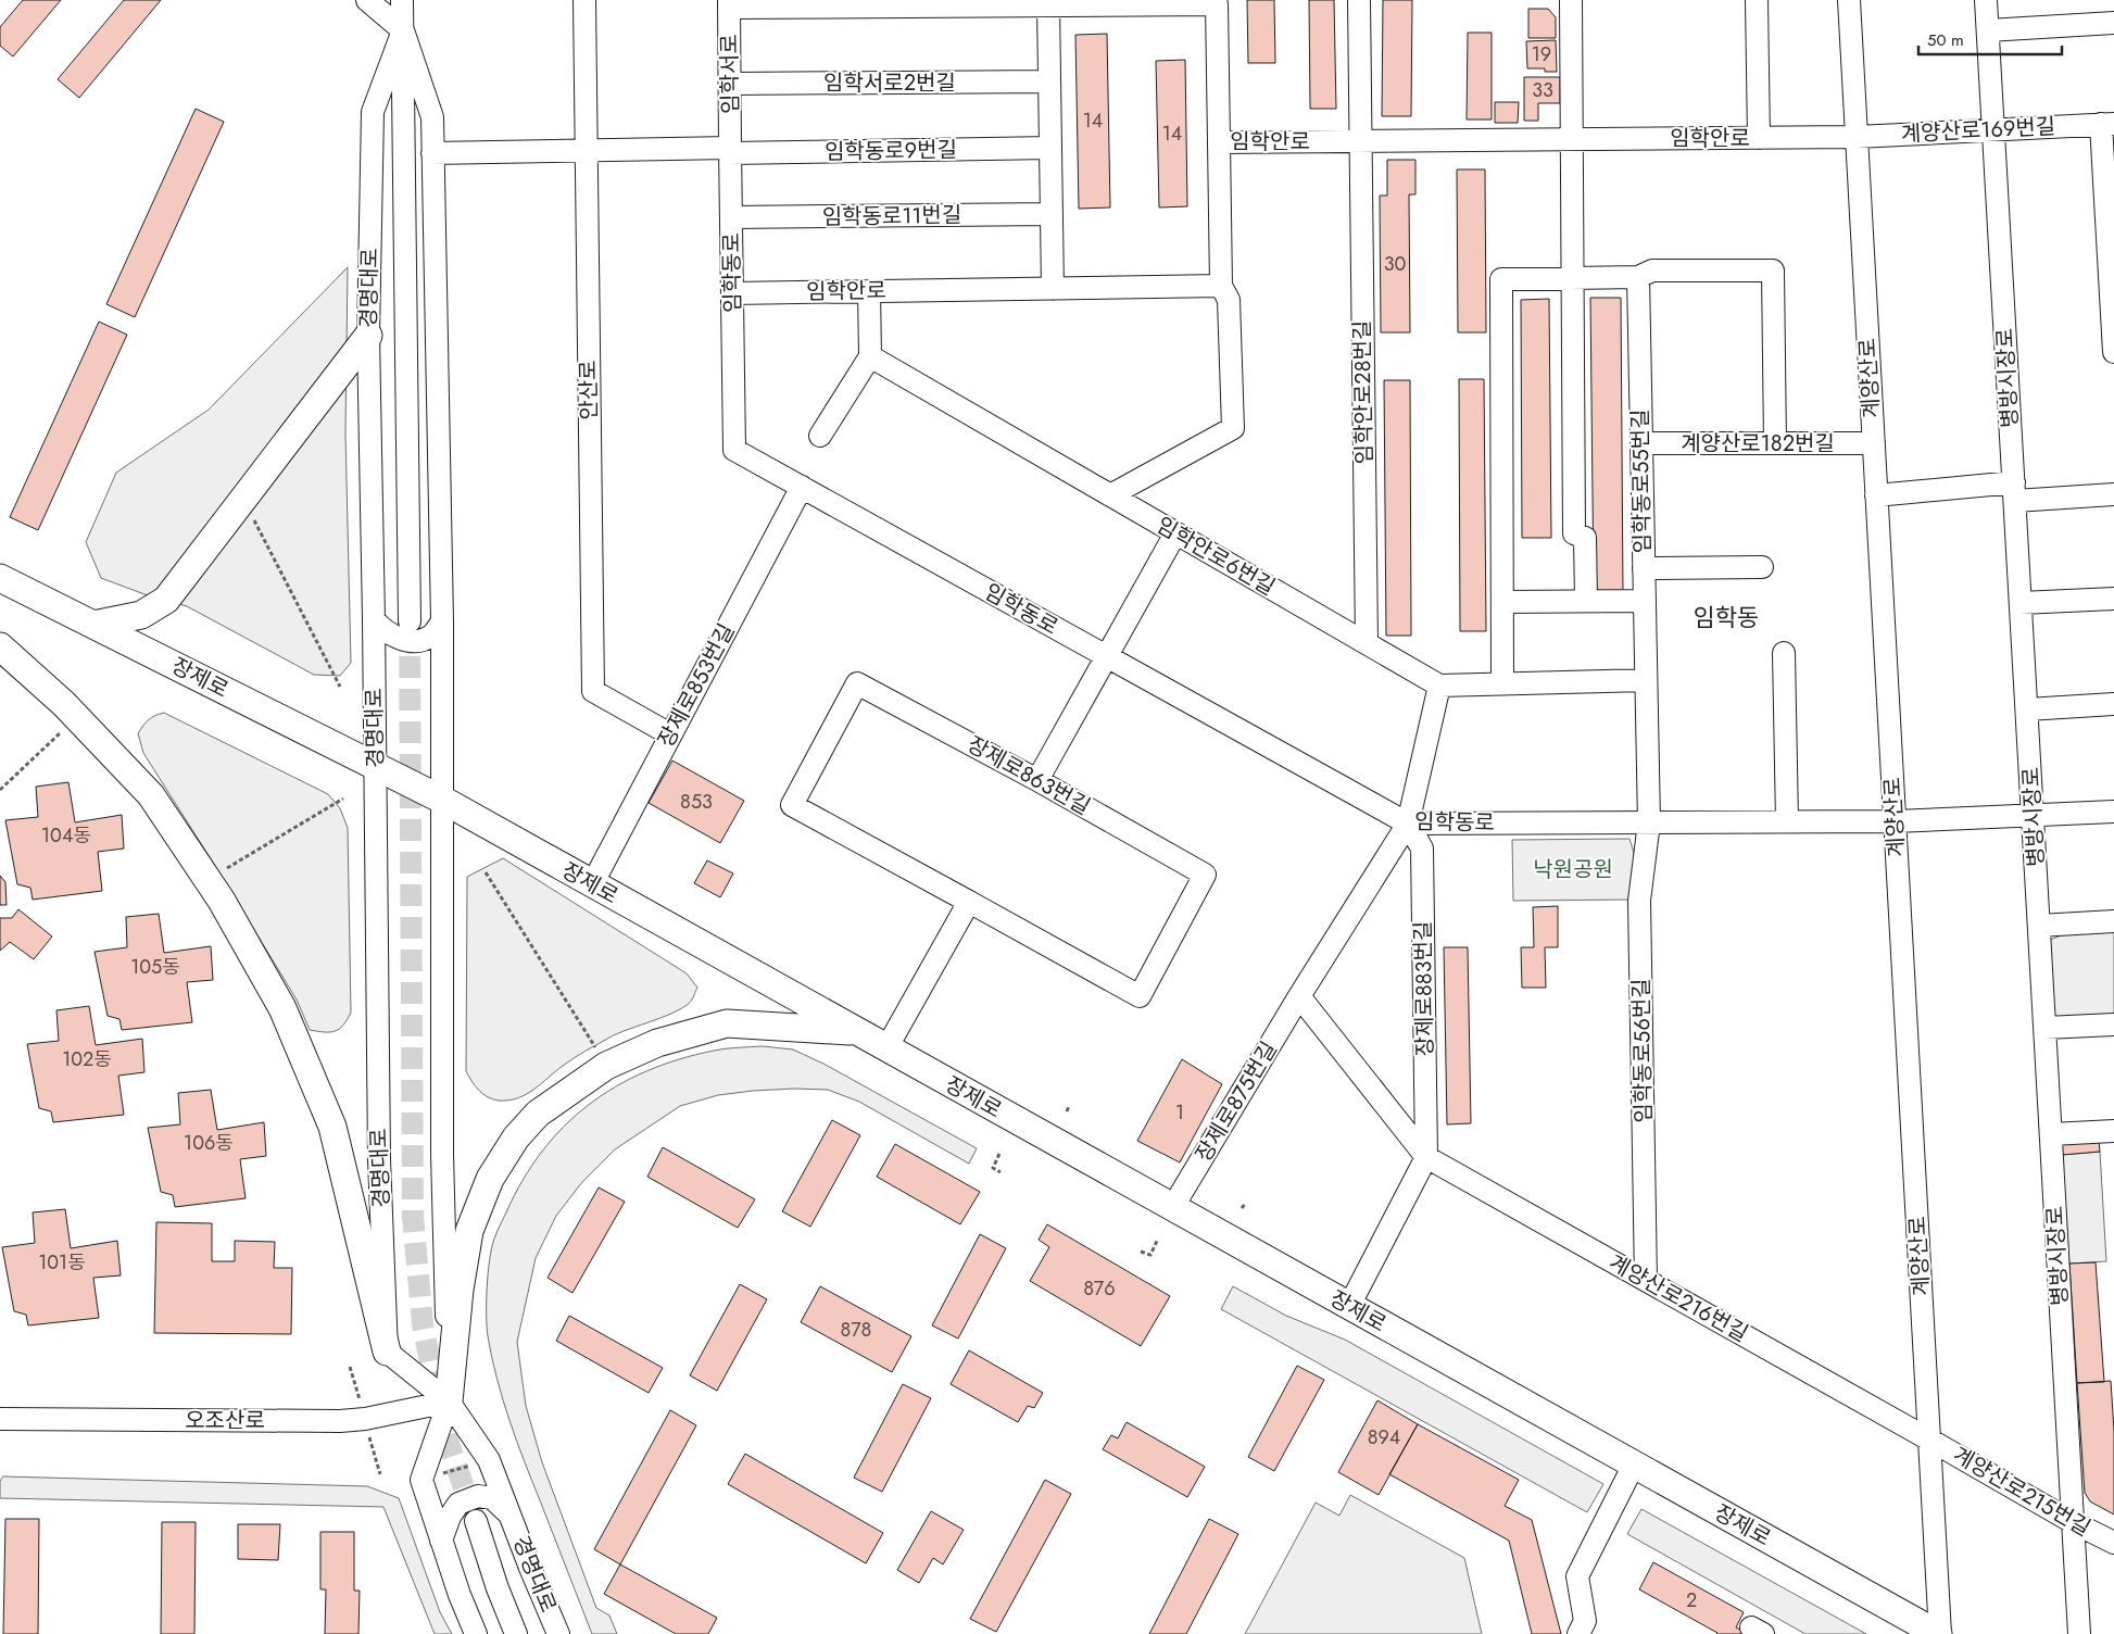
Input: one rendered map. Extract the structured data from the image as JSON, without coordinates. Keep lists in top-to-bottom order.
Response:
{
  "streets": {
    "main road": ["장제로"],
    "street": [
      "임학서로",
      "임학서로2번길",
      "계양산로169번길",
      "임학안로",
      "임학동로9번길",
      "임학동로11번길",
      "임학동로",
      "경명대로",
      "계양산로",
      "병방시장로",
      "안산로",
      "임학안로28번길",
      "계양산로182번길",
      "임학동로55번길",
      "임학안로6번길",
      "장제로853번길",
      "장제로863번길",
      "장제로883번길",
      "임학동로56번길",
      "장제로875번길",
      "계양산로216번길",
      "오조산로",
      "계양산로215번길"
    ]
  },
  "crossings": [
    ["임학서로", "임학서로2번길"],
    ["임학서로", "임학동로9번길"],
    ["임학서로", "임학동로"],
    ["계양산로169번길", "임학안로"],
    ["계양산로169번길", "계양산로"],
    ["계양산로169번길", "병방시장로"],
    ["임학안로", "임학동로"],
    ["임학안로", "계양산로"],
    ["임학안로", "임학안로28번길"],
    ["임학동로9번길", "임학동로"],
    ["임학동로11번길", "임학동로"],
    ["임학동로", "계양산로"],
    ["임학동로", "병방시장로"],
    ["임학동로", "임학동로55번길"],
    ["임학동로", "장제로853번길"],
    ["임학동로", "장제로883번길"],
    ["임학동로", "임학동로56번길"],
    ["임학동로", "장제로875번길"],
    ["경명대로", "장제로"],
    ["경명대로", "오조산로"],
    ["계양산로", "계양산로182번길"],
    ["계양산로", "장제로"],
    ["계양산로", "계양산로216번길"],
    ["계양산로", "계양산로215번길"],
    ["병방시장로", "계양산로215번길"],
    ["안산로", "장제로853번길"],
    ["임학안로28번길", "임학안로6번길"],
    ["계양산로182번길", "임학동로55번길"],
    ["임학동로55번길", "임학동로56번길"],
    ["임학안로6번길", "장제로875번길"],
    ["장제로", "장제로853번길"],
    ["장제로", "장제로883번길"],
    ["장제로", "장제로875번길"],
    ["장제로883번길", "장제로875번길"],
    ["장제로883번길", "계양산로216번길"],
    ["임학동로56번길", "계양산로216번길"],
    ["계양산로216번길", "계양산로215번길"]
  ],
  "districts": ["임학동"],
  "parks": ["낙원공원"],
  "house_numbers": [
    "19",
    "33",
    "14",
    "14",
    "30",
    "853",
    "104동",
    "105동",
    "102동",
    "1",
    "106동",
    "101동",
    "876",
    "878",
    "894",
    "2"
  ],
  "scale_bar": "50 m"
}
